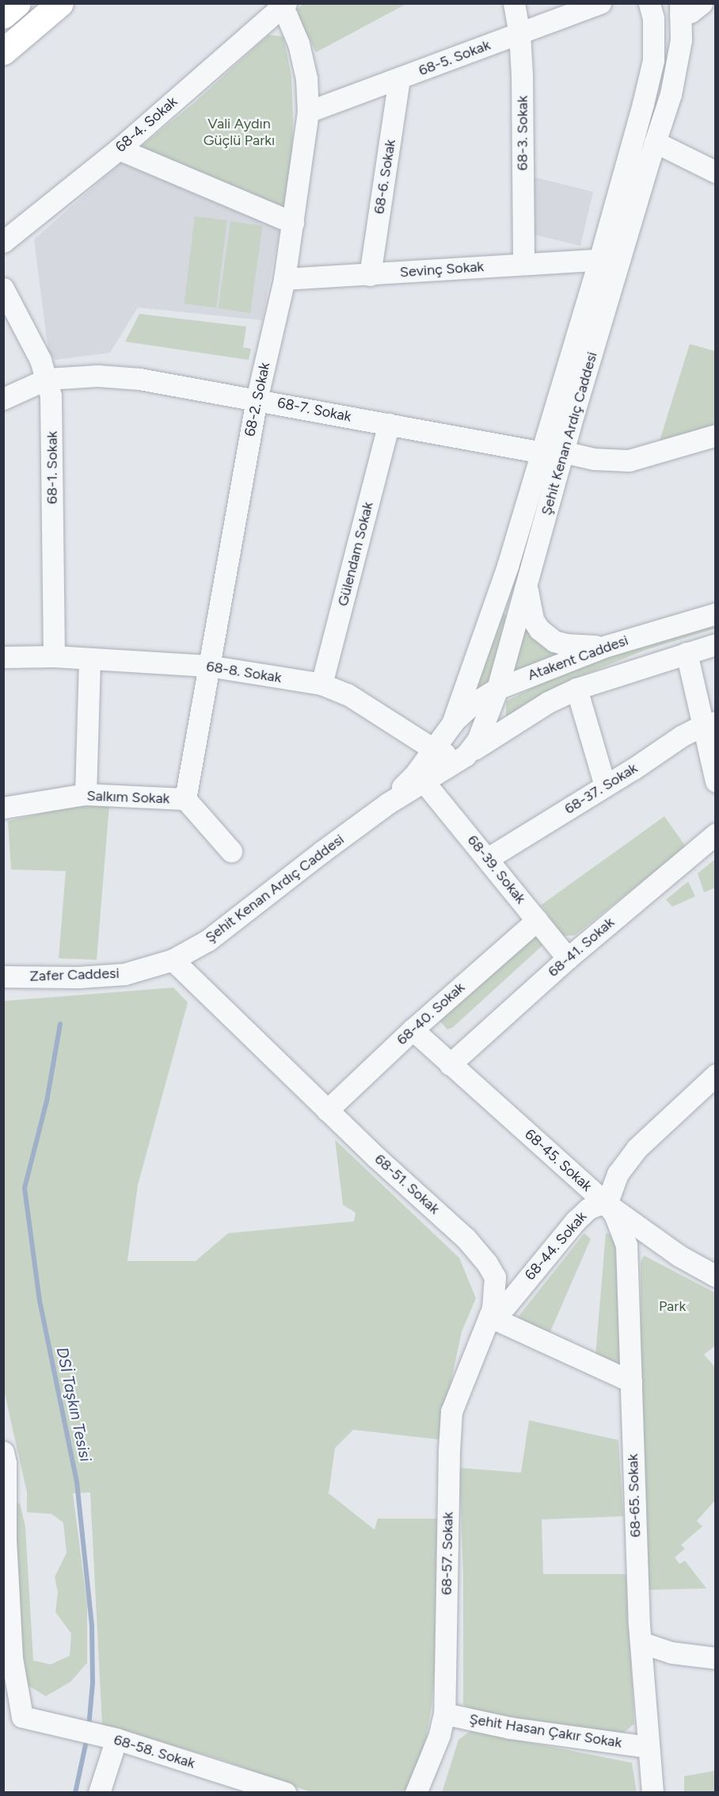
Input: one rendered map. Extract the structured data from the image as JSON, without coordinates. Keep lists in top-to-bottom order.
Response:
{
  "streets": {
    "street": [
      "68-5. Sokak",
      "68-4. Sokak",
      "68-3. Sokak",
      "68-6. Sokak",
      "Sevinç Sokak",
      "68-2. Sokak",
      "68-7. Sokak",
      "Şehit Kenan Ardıç Caddesi",
      "68-1. Sokak",
      "Gülendam Sokak",
      "Atakent Caddesi",
      "68-8. Sokak",
      "68-37. Sokak",
      "Salkım Sokak",
      "68-39. Sokak",
      "68-41. Sokak",
      "Zafer Caddesi",
      "68-40. Sokak",
      "68-45. Sokak",
      "68-51. Sokak",
      "68-44. Sokak",
      "68-65. Sokak",
      "68-57. Sokak",
      "Şehit Hasan Çakır Sokak",
      "68-58. Sokak"
    ]
  },
  "crossings": [
    ["68-5. Sokak", "68-3. Sokak"],
    ["68-5. Sokak", "68-6. Sokak"],
    ["68-5. Sokak", "68-2. Sokak"],
    ["68-4. Sokak", "68-2. Sokak"],
    ["68-3. Sokak", "Sevinç Sokak"],
    ["68-6. Sokak", "Sevinç Sokak"],
    ["Sevinç Sokak", "68-2. Sokak"],
    ["Sevinç Sokak", "Şehit Kenan Ardıç Caddesi"],
    ["68-2. Sokak", "68-7. Sokak"],
    ["68-2. Sokak", "68-8. Sokak"],
    ["68-2. Sokak", "Salkım Sokak"],
    ["68-7. Sokak", "Şehit Kenan Ardıç Caddesi"],
    ["68-7. Sokak", "68-1. Sokak"],
    ["68-7. Sokak", "Gülendam Sokak"],
    ["Şehit Kenan Ardıç Caddesi", "Atakent Caddesi"],
    ["Şehit Kenan Ardıç Caddesi", "68-8. Sokak"],
    ["Şehit Kenan Ardıç Caddesi", "68-39. Sokak"],
    ["Şehit Kenan Ardıç Caddesi", "Zafer Caddesi"],
    ["Şehit Kenan Ardıç Caddesi", "68-51. Sokak"],
    ["68-1. Sokak", "68-8. Sokak"],
    ["Gülendam Sokak", "68-8. Sokak"],
    ["Atakent Caddesi", "68-8. Sokak"],
    ["68-37. Sokak", "68-39. Sokak"],
    ["68-39. Sokak", "68-41. Sokak"],
    ["68-39. Sokak", "68-40. Sokak"],
    ["68-41. Sokak", "68-45. Sokak"],
    ["Zafer Caddesi", "68-51. Sokak"],
    ["68-40. Sokak", "68-45. Sokak"],
    ["68-40. Sokak", "68-51. Sokak"],
    ["68-45. Sokak", "68-44. Sokak"],
    ["68-45. Sokak", "68-65. Sokak"],
    ["68-51. Sokak", "68-44. Sokak"],
    ["68-51. Sokak", "68-57. Sokak"],
    ["68-44. Sokak", "68-65. Sokak"],
    ["68-44. Sokak", "68-57. Sokak"],
    ["68-65. Sokak", "Şehit Hasan Çakır Sokak"],
    ["68-57. Sokak", "Şehit Hasan Çakır Sokak"]
  ],
  "water": ["DSİ Taşkın Tesisi"],
  "parks": ["Vali Aydın Güçlü Parkı", "Park"]
}
